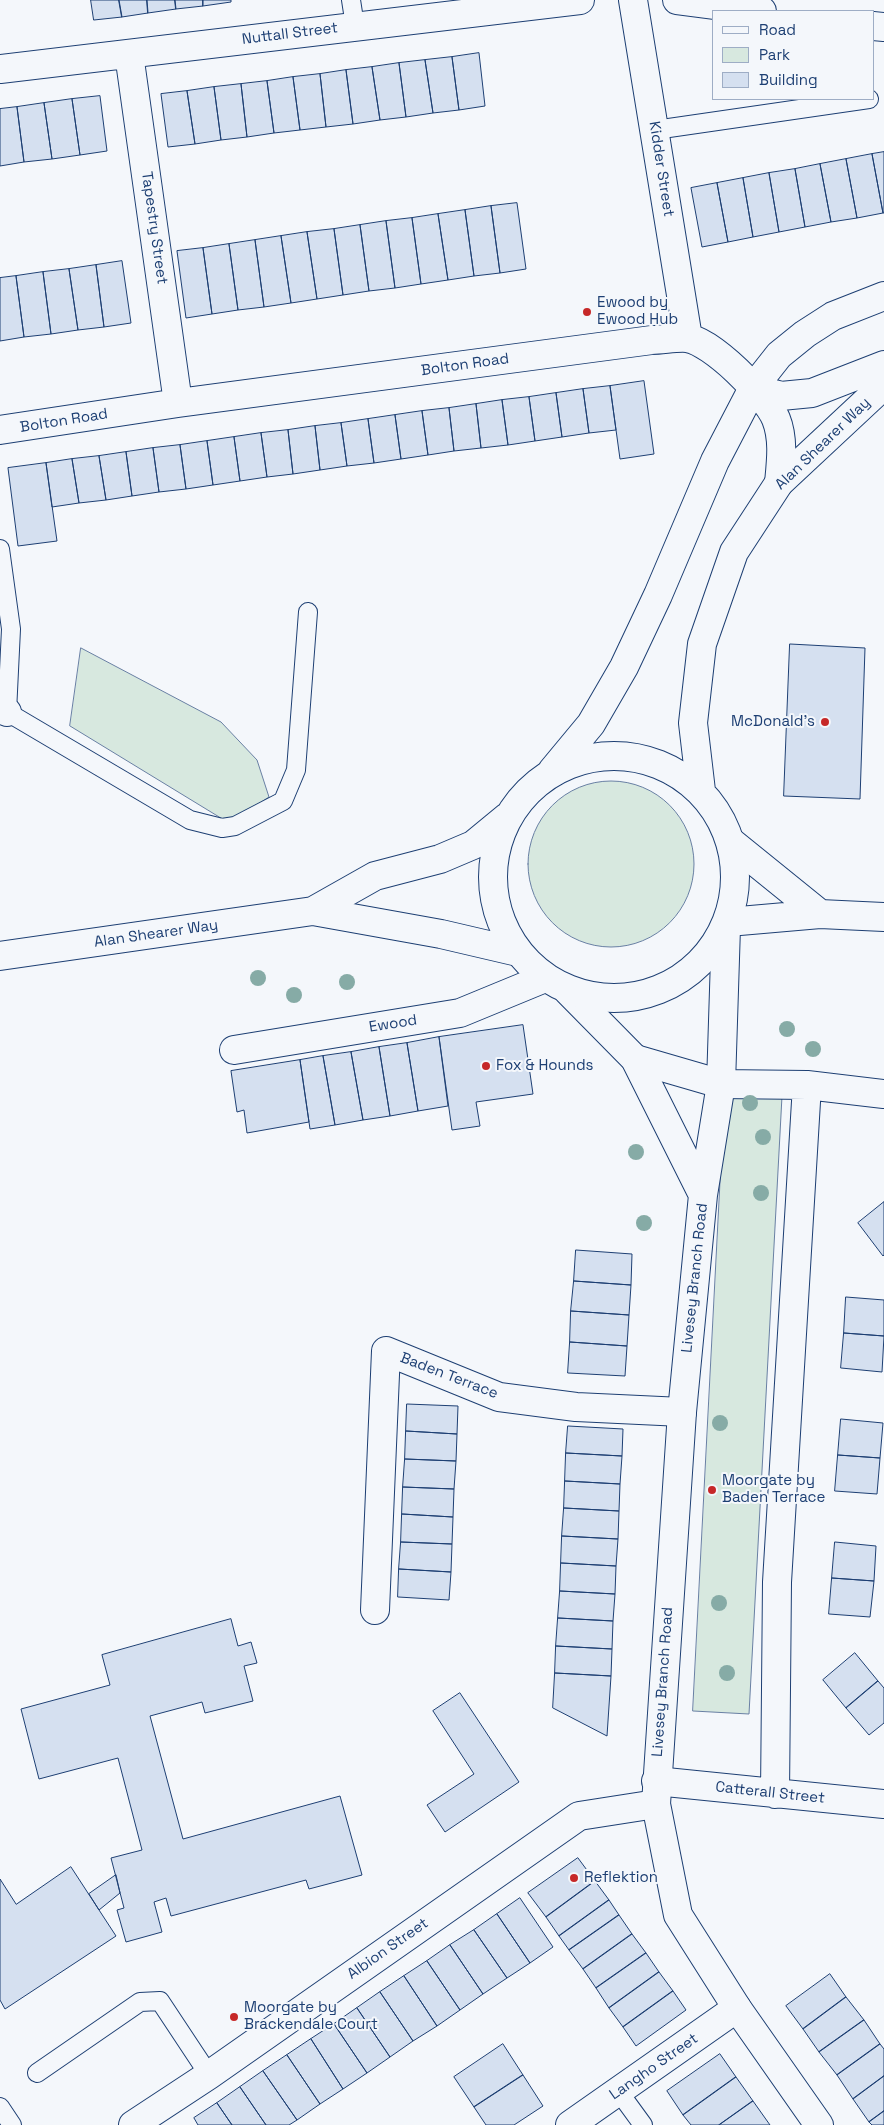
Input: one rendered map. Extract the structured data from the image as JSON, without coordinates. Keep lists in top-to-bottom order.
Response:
{
  "streets": {
    "main road": [
      "Nuttall Street",
      "Kidder Street",
      "Tapestry Street",
      "Bolton Road",
      "Alan Shearer Way",
      "Ewood",
      "Livesey Branch Road",
      "Baden Terrace",
      "Catterall Street",
      "Albion Street",
      "Langho Street"
    ]
  },
  "crossings": [
    ["Nuttall Street", "Tapestry Street"],
    ["Kidder Street", "Bolton Road"],
    ["Tapestry Street", "Bolton Road"],
    ["Bolton Road", "Alan Shearer Way"],
    ["Alan Shearer Way", "Livesey Branch Road"],
    ["Ewood", "Livesey Branch Road"],
    ["Livesey Branch Road", "Baden Terrace"],
    ["Livesey Branch Road", "Catterall Street"],
    ["Livesey Branch Road", "Albion Street"],
    ["Livesey Branch Road", "Langho Street"],
    ["Catterall Street", "Albion Street"]
  ],
  "places": [
    "Ewood by Ewood Hub",
    "McDonald's",
    "Fox & Hounds",
    "Moorgate by Baden Terrace",
    "Reflektion",
    "Moorgate by Brackendale Court"
  ],
  "legend": ["Road", "Park", "Building"]
}
